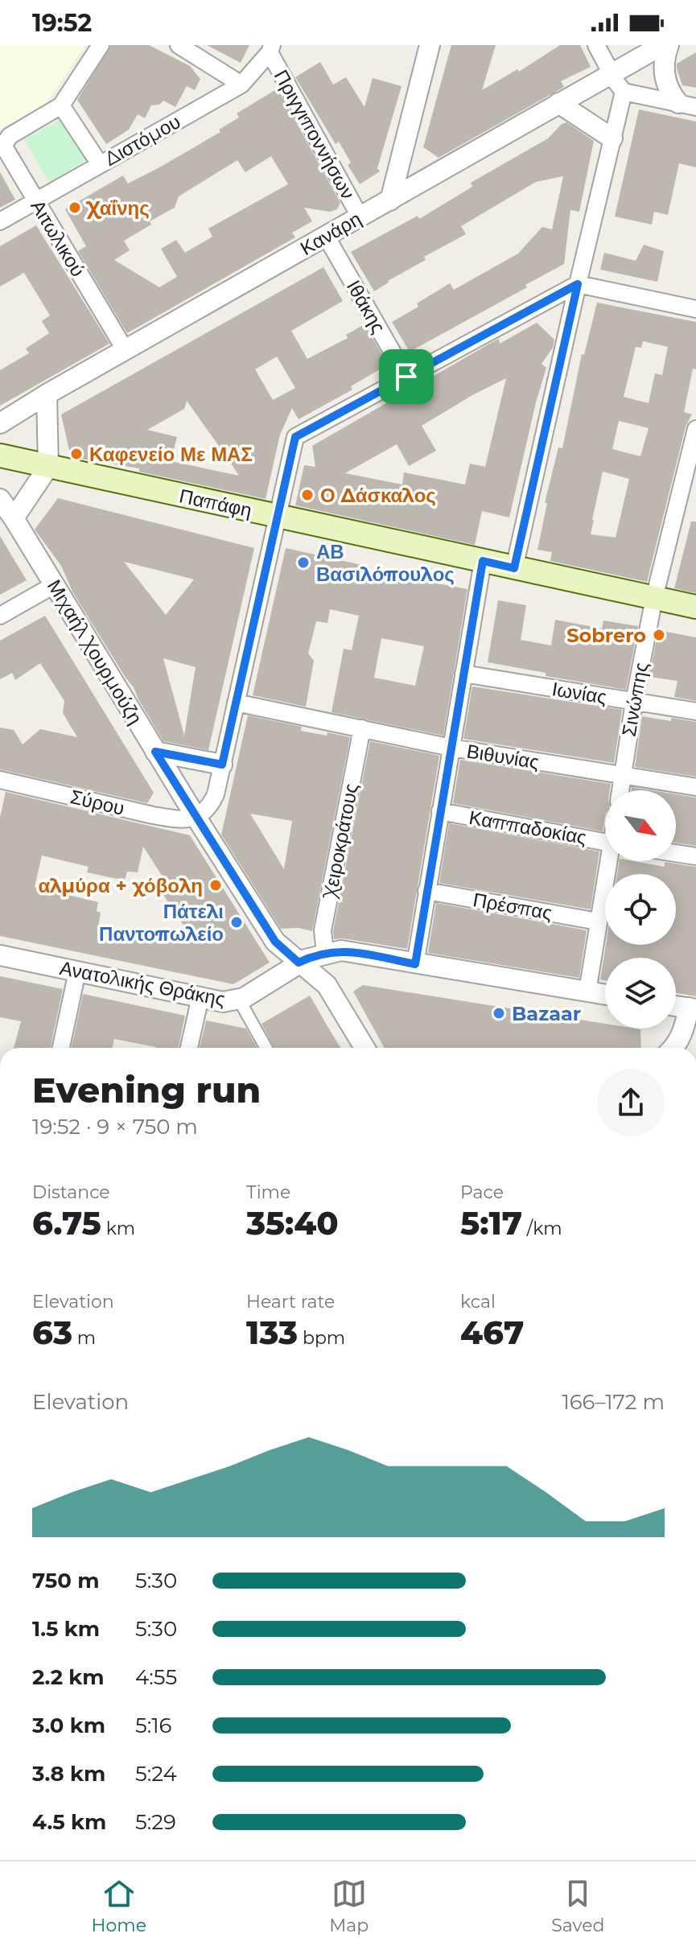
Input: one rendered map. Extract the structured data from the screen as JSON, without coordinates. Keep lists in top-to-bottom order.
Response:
{
  "streets": {
    "main road": ["Παπάφη"],
    "street": [
      "Πριγγιποννήσων",
      "Διστόμου",
      "Κανάρη",
      "Αιτωλικού",
      "Ιθάκης",
      "Μιχαήλ Χουρμούζη",
      "Ιωνίας",
      "Σινώπης",
      "Βιθυνίας",
      "Σύρου",
      "Καππαδοκίας",
      "Χειροκράτους",
      "Πρέσπας",
      "Ανατολικής Θράκης"
    ]
  },
  "crossings": [
    ["Πριγγιποννήσων", "Διστόμου"],
    ["Πριγγιποννήσων", "Κανάρη"],
    ["Διστόμου", "Αιτωλικού"],
    ["Κανάρη", "Αιτωλικού"],
    ["Κανάρη", "Ιθάκης"],
    ["Παπάφη", "Σινώπης"],
    ["Μιχαήλ Χουρμούζη", "Σύρου"],
    ["Μιχαήλ Χουρμούζη", "Ανατολικής Θράκης"],
    ["Ιωνίας", "Σινώπης"],
    ["Σινώπης", "Βιθυνίας"],
    ["Βιθυνίας", "Χειροκράτους"],
    ["Χειροκράτους", "Ανατολικής Θράκης"]
  ],
  "places": [
    "Χαΐνης",
    "Καφενείο Με ΜΑΣ",
    "Ο Δάσκαλος",
    "ΑΒ Βασιλόπουλος",
    "Sobrero",
    "αλμύρα + χόβολη",
    "Πάτελι Παντοπωλείο",
    "Bazaar"
  ],
  "north": "bottom right",
  "page": {
    "status": "19:52",
    "heading": ["Evening run", "19:52 · 9 × 750 m"],
    "stats": [
      ["Distance", "6.75 km"],
      ["Time", "35:40"],
      ["Pace", "5:17 /km"],
      ["Elevation", "63 m"],
      ["Heart rate", "133 bpm"],
      ["kcal", "467"]
    ],
    "chart": ["Elevation", "166–172 m"],
    "list": [
      {
        "name": "750 m",
        "note": "5:30"
      },
      {
        "name": "1.5 km",
        "note": "5:30"
      },
      {
        "name": "2.2 km",
        "note": "4:55"
      },
      {
        "name": "3.0 km",
        "note": "5:16"
      },
      {
        "name": "3.8 km",
        "note": "5:24"
      },
      {
        "name": "4.5 km",
        "note": "5:29"
      }
    ],
    "tabs": ["Home", "Map", "Saved"]
  }
}
